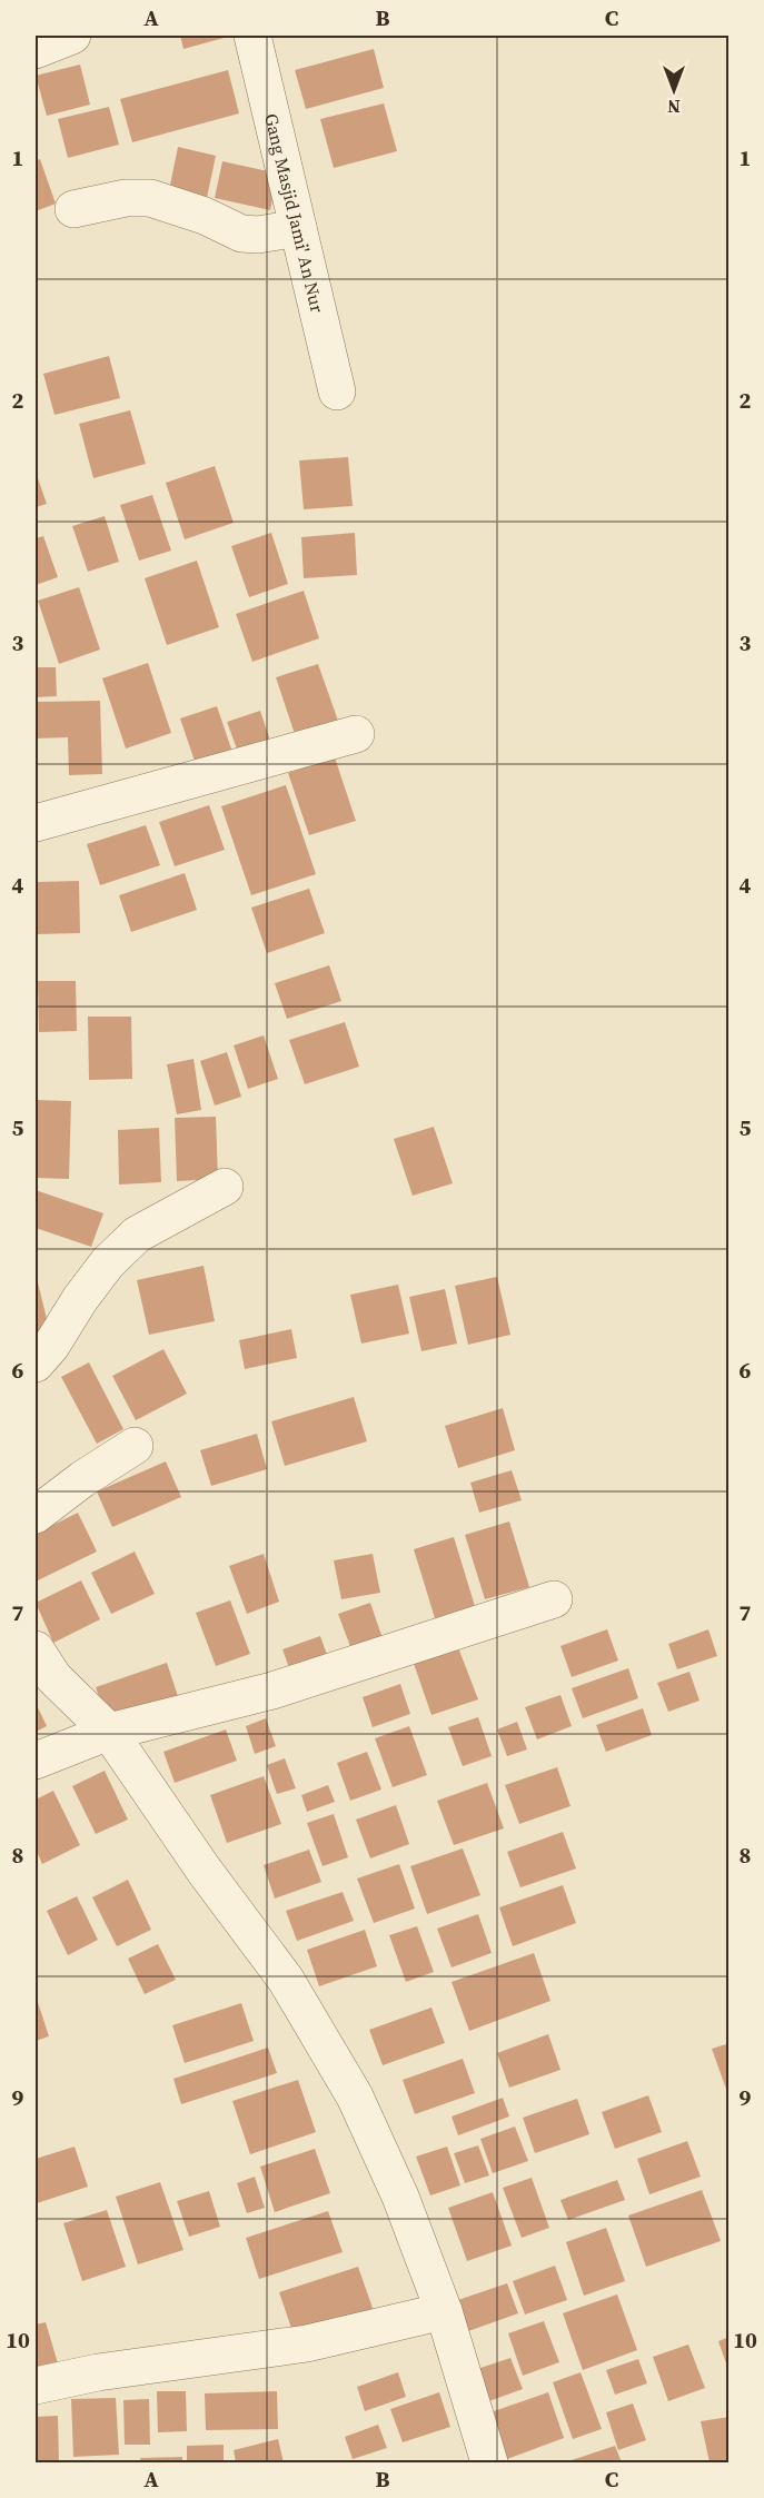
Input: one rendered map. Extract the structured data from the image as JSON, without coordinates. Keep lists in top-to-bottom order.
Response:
{
  "streets": {
    "street": ["Gang Masjid Jami' An Nur"]
  },
  "north": "bottom",
  "grid": {
    "columns": ["A", "B", "C"],
    "rows": [
      "1",
      "2",
      "3",
      "4",
      "5",
      "6",
      "7",
      "8",
      "9",
      "10"
    ]
  }
}
